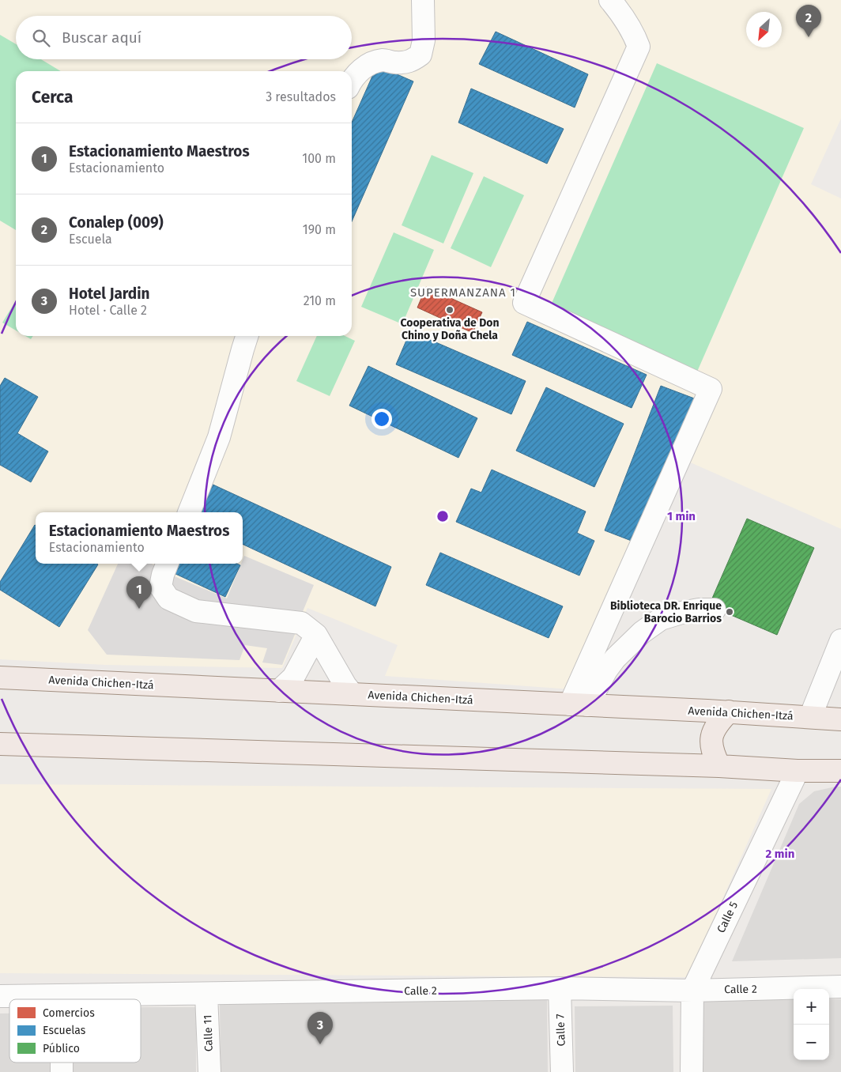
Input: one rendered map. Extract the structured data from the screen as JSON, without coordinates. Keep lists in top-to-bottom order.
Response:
{
  "streets": {
    "main road": ["Avenida Chichen-Itzá"],
    "street": [
      "Calle 5",
      "Calle 2",
      "Calle 7",
      "Calle 11"
    ]
  },
  "crossings": [
    ["Calle 5", "Calle 2"],
    ["Calle 2", "Calle 7"],
    ["Calle 2", "Calle 11"]
  ],
  "districts": ["SUPERMANZANA 1"],
  "places": ["Cooperativa de Don Chino y Doña Chela", "Biblioteca DR. Enrique Barocio Barrios"],
  "legend": ["Comercios", "Escuelas", "Público"],
  "north": "bottom left",
  "page": {
    "pins": ["2", "1", "3"],
    "search": "Buscar aquí",
    "heading": ["Cerca", "3 resultados"],
    "list": [
      {
        "mark": "1",
        "name": "Estacionamiento Maestros",
        "note": "Estacionamiento",
        "value": "100 m"
      },
      {
        "mark": "2",
        "name": "Conalep (009)",
        "note": "Escuela",
        "value": "190 m"
      },
      {
        "mark": "3",
        "name": "Hotel Jardin",
        "note": "Hotel · Calle 2",
        "value": "210 m"
      }
    ],
    "popup": ["Estacionamiento Maestros", "Estacionamiento"],
    "map_buttons": ["+", "−"]
  },
  "rings": ["1 min", "2 min"]
}
